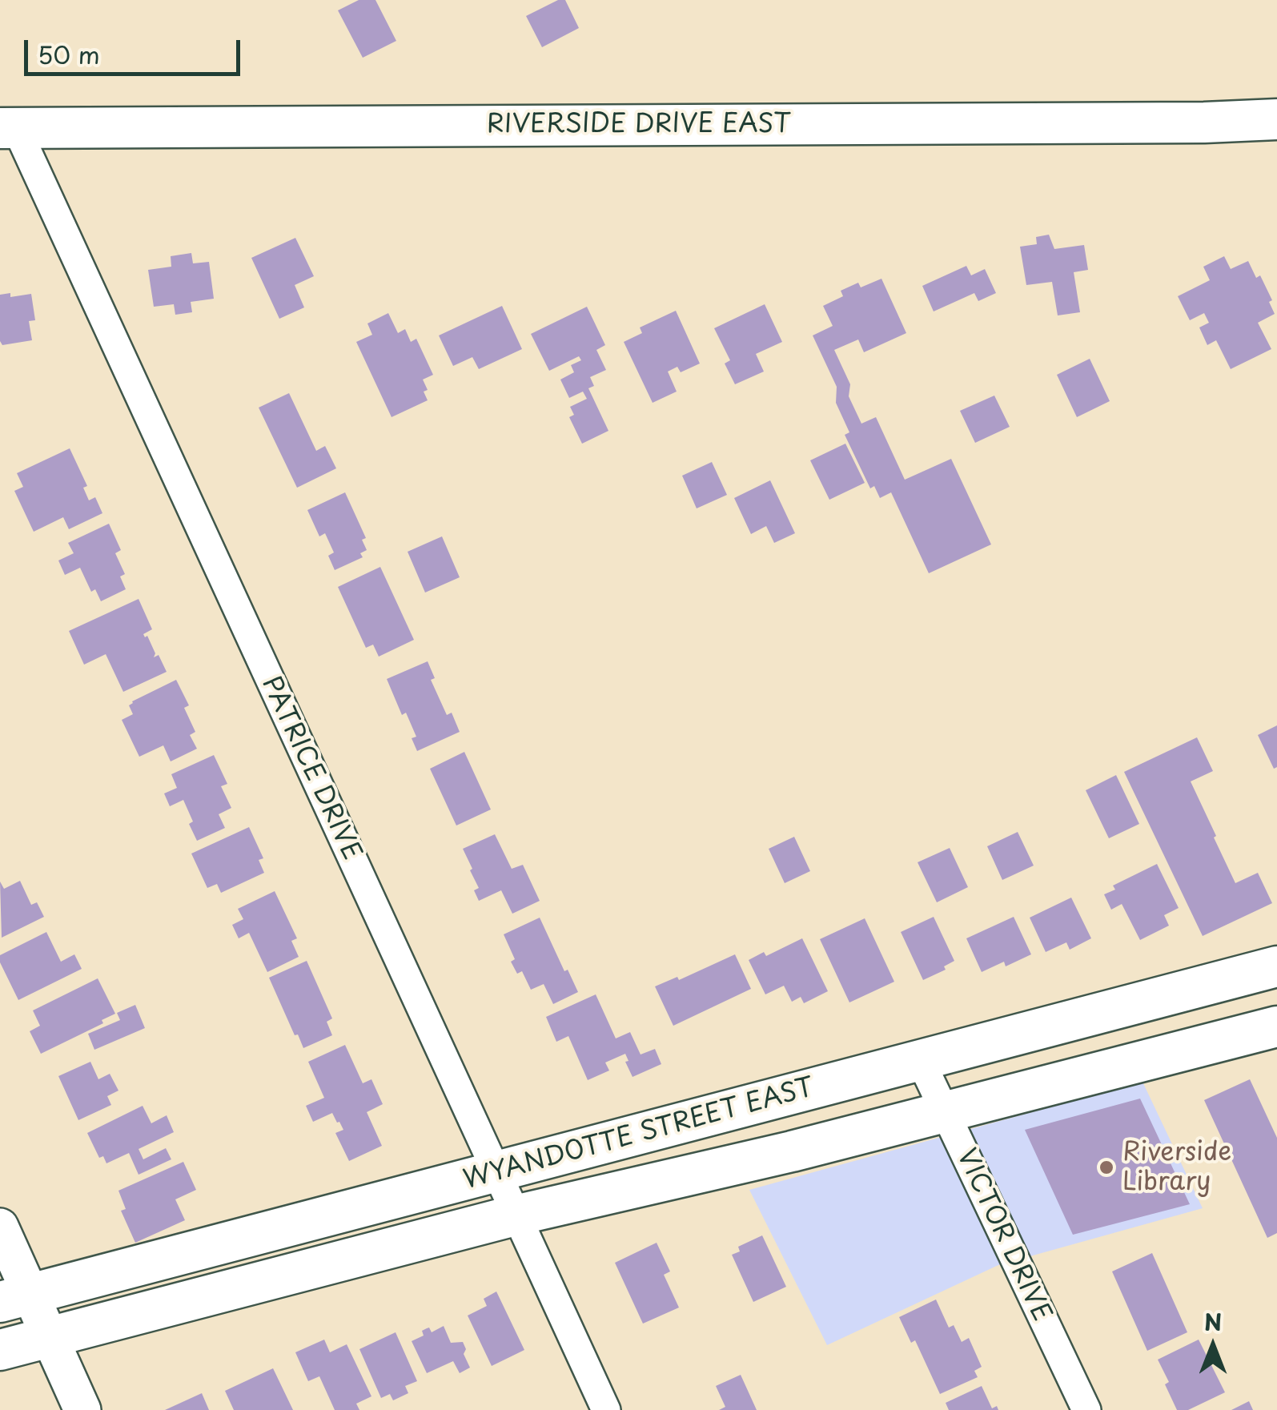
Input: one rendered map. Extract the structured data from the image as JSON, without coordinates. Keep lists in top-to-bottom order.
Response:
{
  "streets": {
    "main road": ["RIVERSIDE DRIVE EAST", "WYANDOTTE STREET EAST"],
    "street": ["PATRICE DRIVE", "VICTOR DRIVE"]
  },
  "crossings": [
    ["RIVERSIDE DRIVE EAST", "PATRICE DRIVE"],
    ["PATRICE DRIVE", "WYANDOTTE STREET EAST"],
    ["WYANDOTTE STREET EAST", "VICTOR DRIVE"]
  ],
  "places": ["Riverside Library"],
  "scale_bar": "50 m",
  "north": "top"
}
